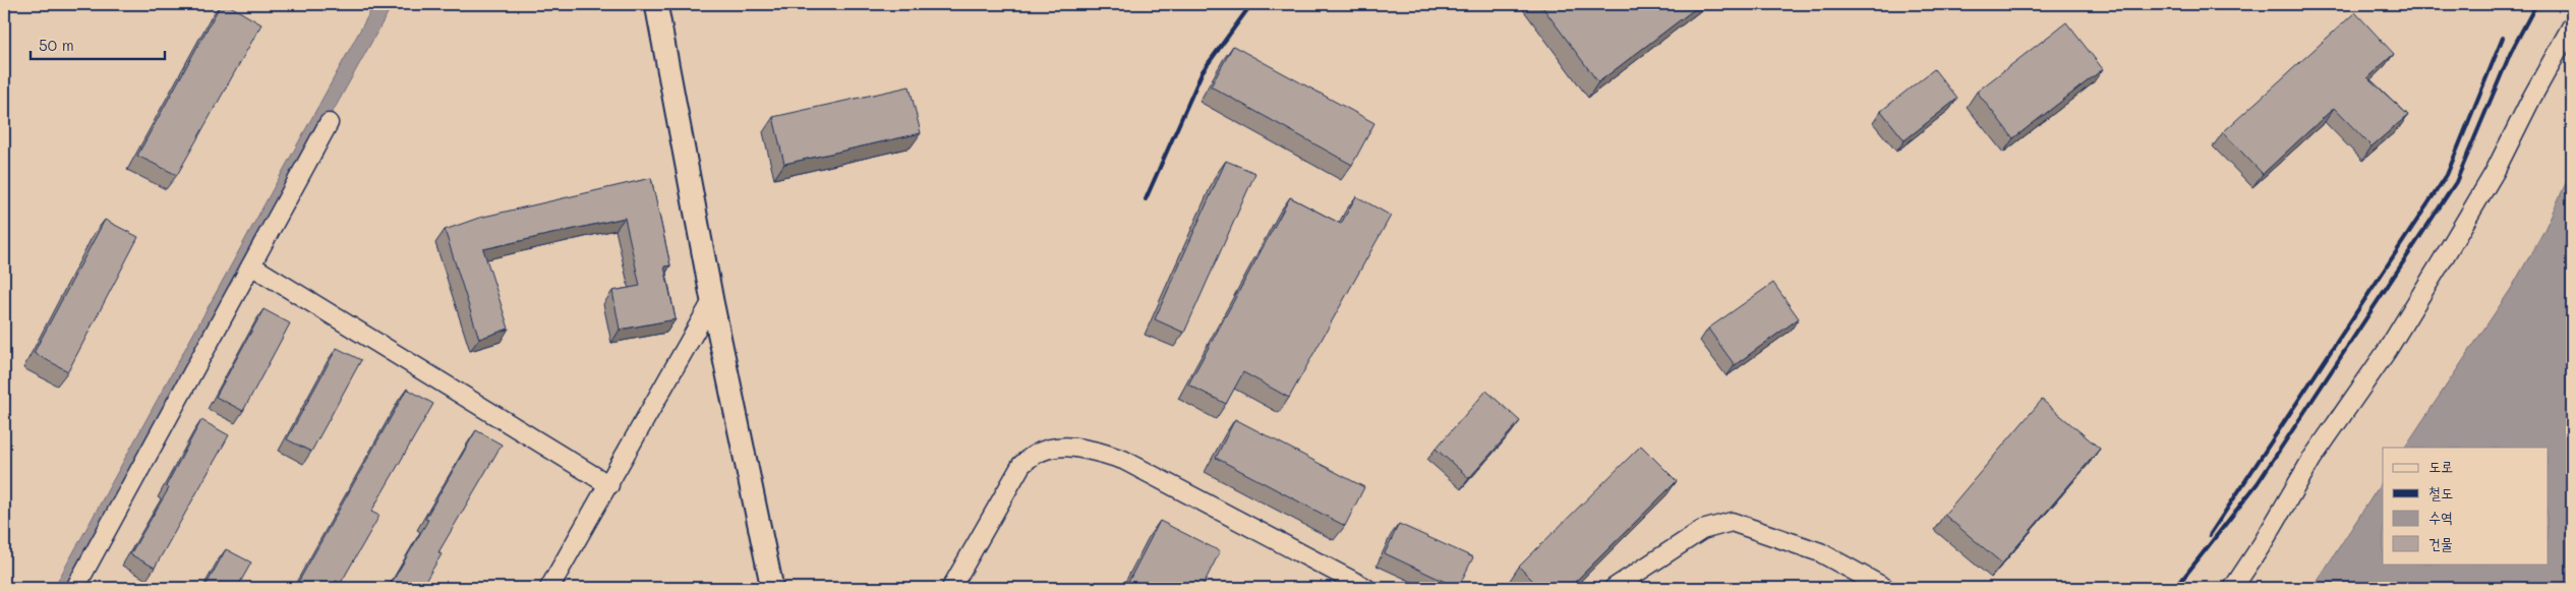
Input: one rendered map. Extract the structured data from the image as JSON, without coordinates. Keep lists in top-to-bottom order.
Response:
{
  "legend": [
    "도로",
    "철도",
    "수역",
    "건물"
  ],
  "scale_bar": "50 m"
}
